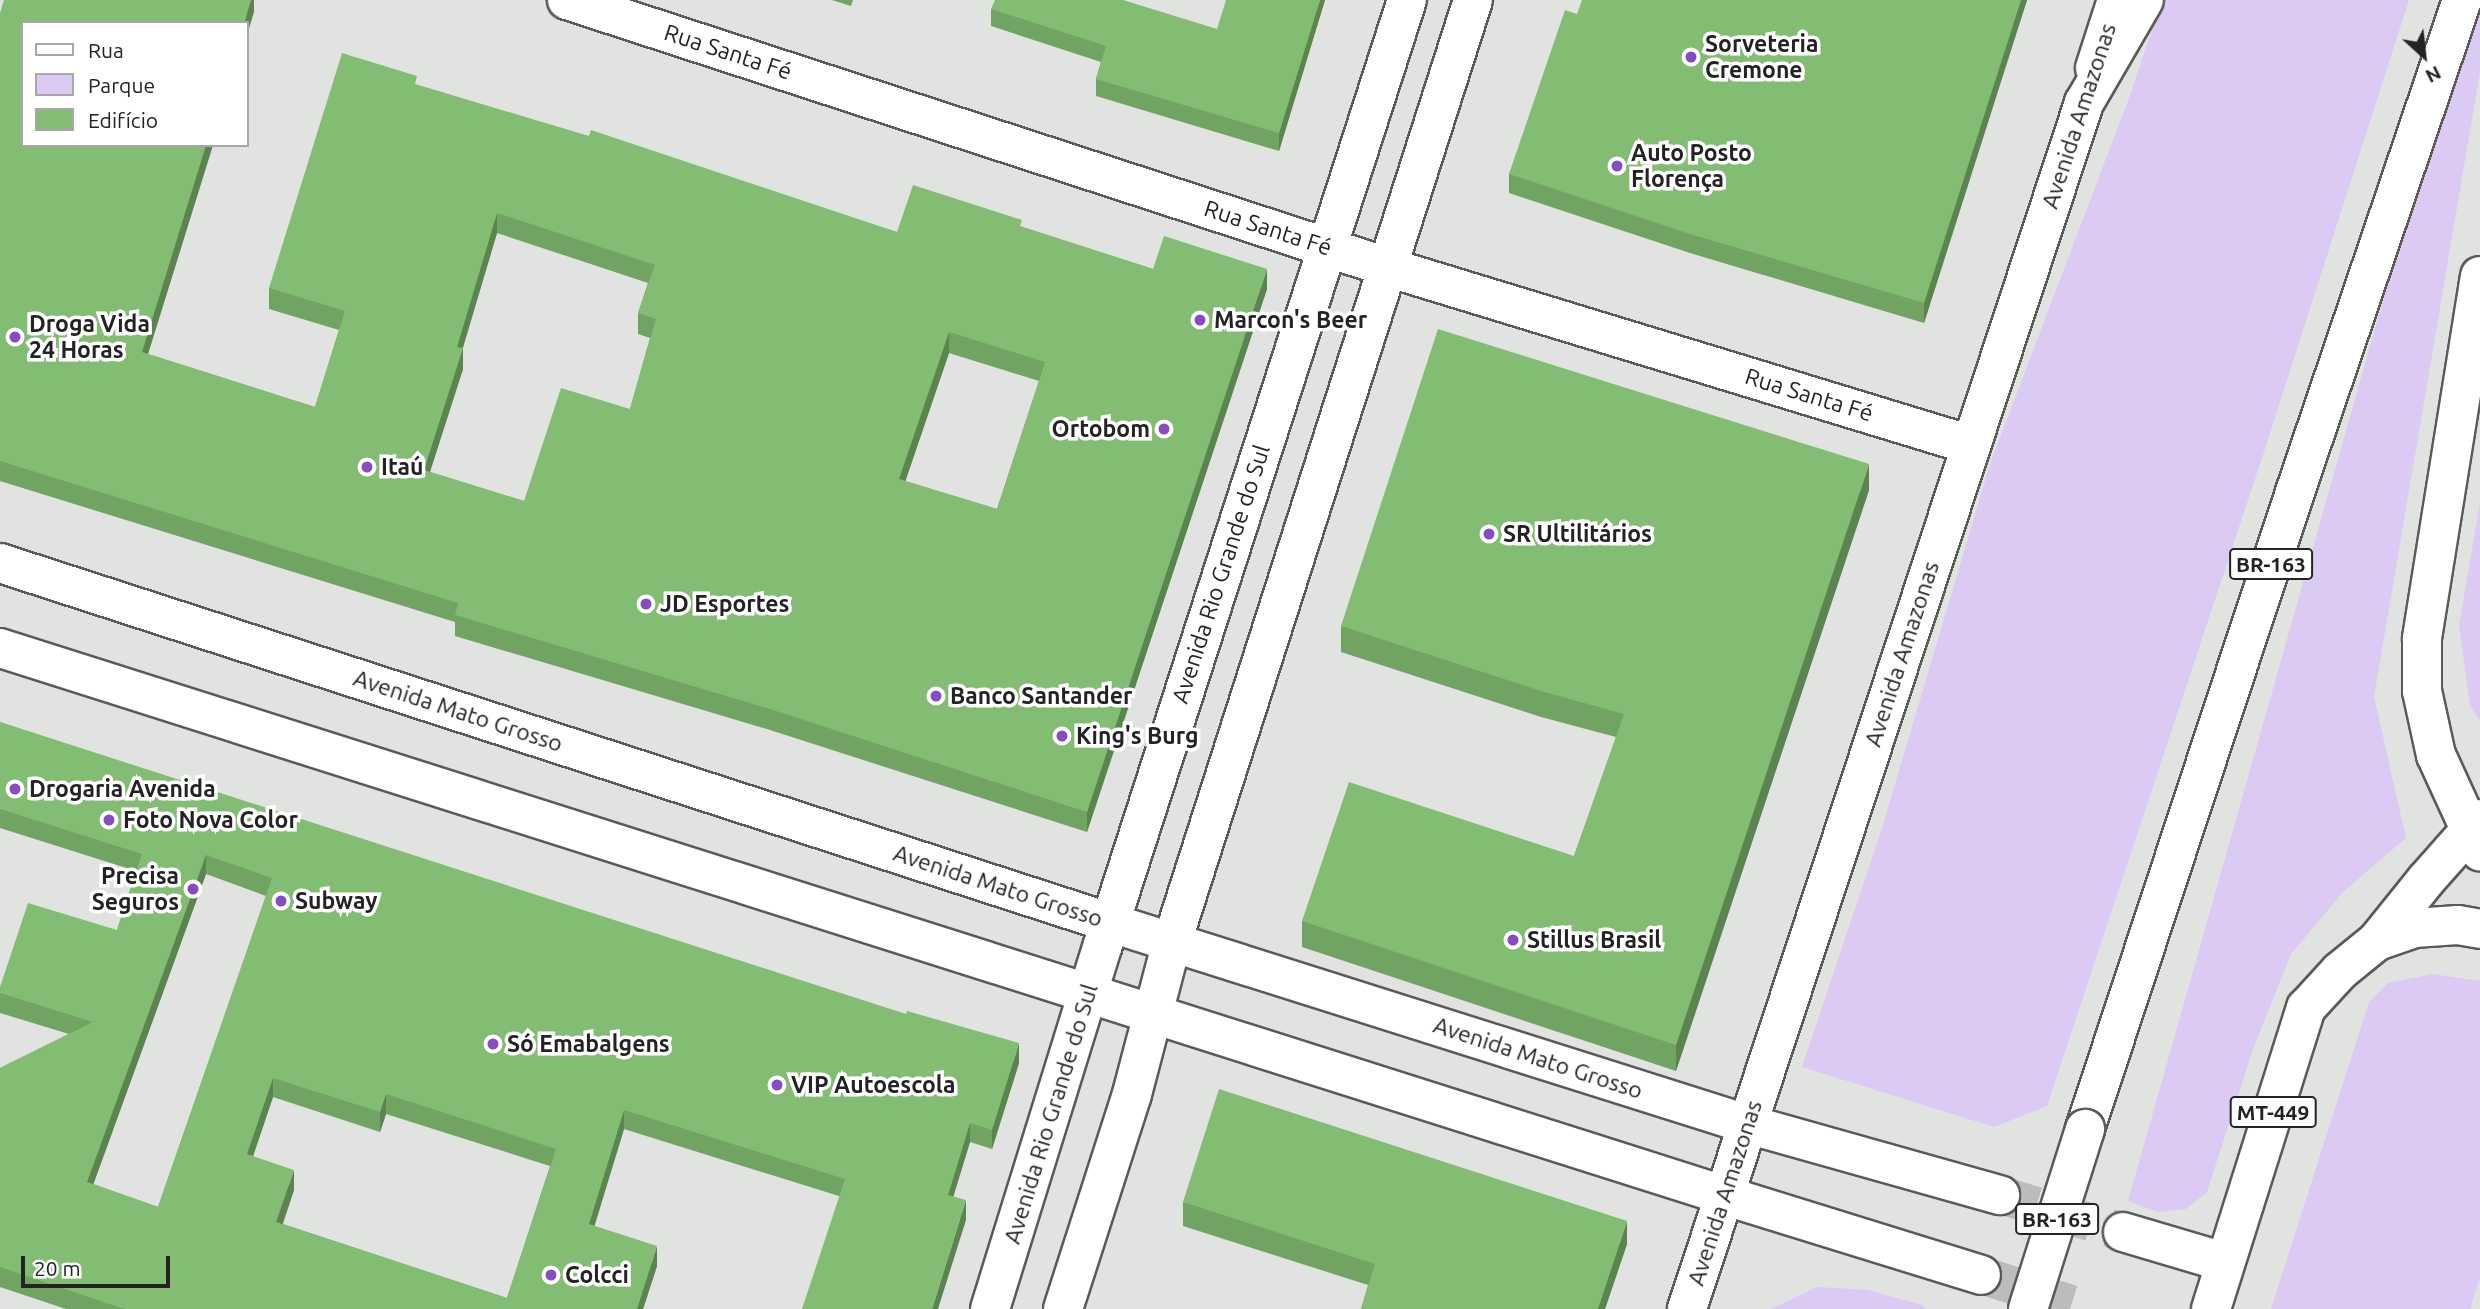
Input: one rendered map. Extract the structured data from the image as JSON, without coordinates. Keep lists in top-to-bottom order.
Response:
{
  "streets": {
    "main road": [
      "Rua Santa Fé",
      "Avenida Amazonas",
      "BR-163",
      "Avenida Rio Grande do Sul",
      "Avenida Mato Grosso",
      "MT-449"
    ]
  },
  "crossings": [
    ["Rua Santa Fé", "Avenida Amazonas"],
    ["Rua Santa Fé", "Avenida Rio Grande do Sul"],
    ["Avenida Amazonas", "Avenida Mato Grosso"],
    ["Avenida Rio Grande do Sul", "Avenida Mato Grosso"]
  ],
  "places": [
    "Sorveteria Cremone",
    "Auto Posto Florença",
    "Marcon's Beer",
    "Droga Vida 24 Horas",
    "Ortobom",
    "Itaú",
    "SR Ultilitários",
    "JD Esportes",
    "Banco Santander",
    "King's Burg",
    "Drogaria Avenida",
    "Foto Nova Color",
    "Precisa Seguros",
    "Subway",
    "Stillus Brasil",
    "Só Emabalgens",
    "VIP Autoescola",
    "Colcci"
  ],
  "legend": ["Rua", "Parque", "Edifício"],
  "scale_bar": "20 m",
  "north": "bottom right"
}
